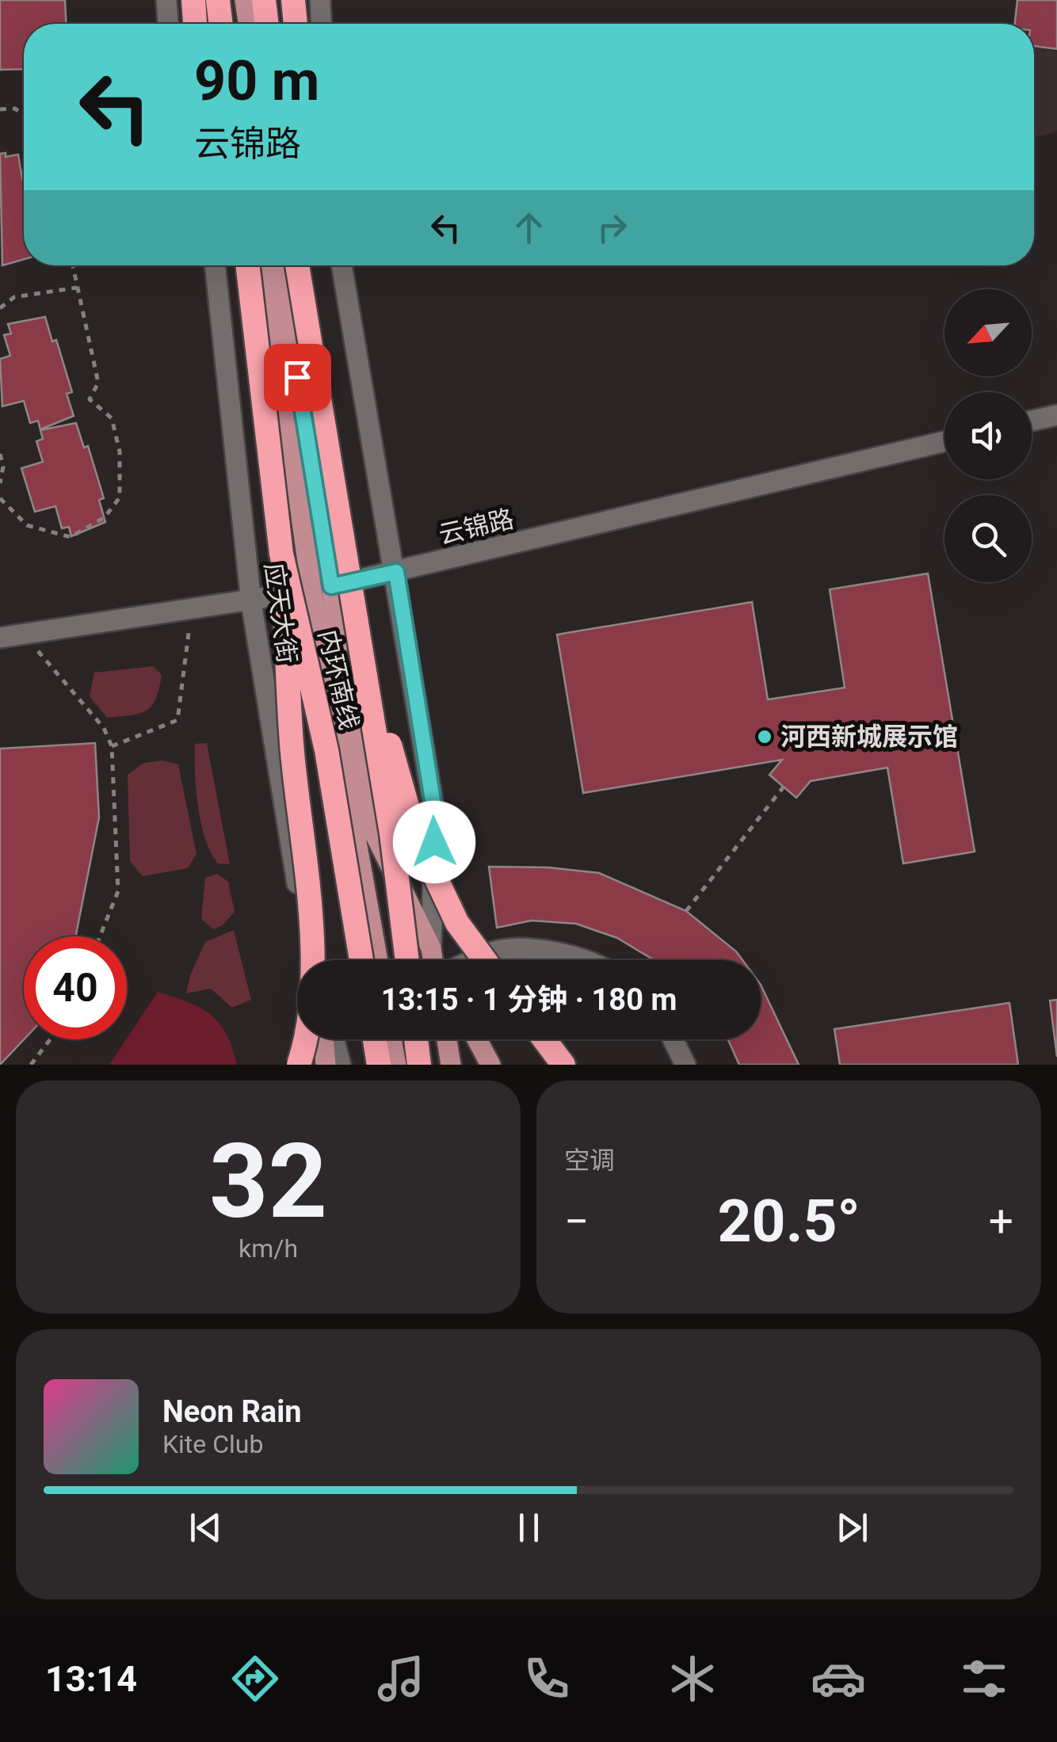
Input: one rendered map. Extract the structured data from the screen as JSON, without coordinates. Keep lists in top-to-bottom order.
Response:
{
  "streets": {
    "highway": ["内环南线"],
    "main road": ["应天大街"],
    "street": ["云锦路"]
  },
  "crossings": [
    ["云锦路", "应天大街"]
  ],
  "places": ["河西新城展示馆"],
  "north": "bottom left",
  "page": {
    "turn": ["90 m", "云锦路"],
    "limit": "40",
    "trip": "13:15 · 1 分钟 · 180 m",
    "tile": [
      ["32", "km/h"],
      "空调"
    ],
    "heat": ["−", "20.5°", "+"],
    "song": ["Neon Rain", "Kite Club"],
    "tabs": "13:14"
  }
}
